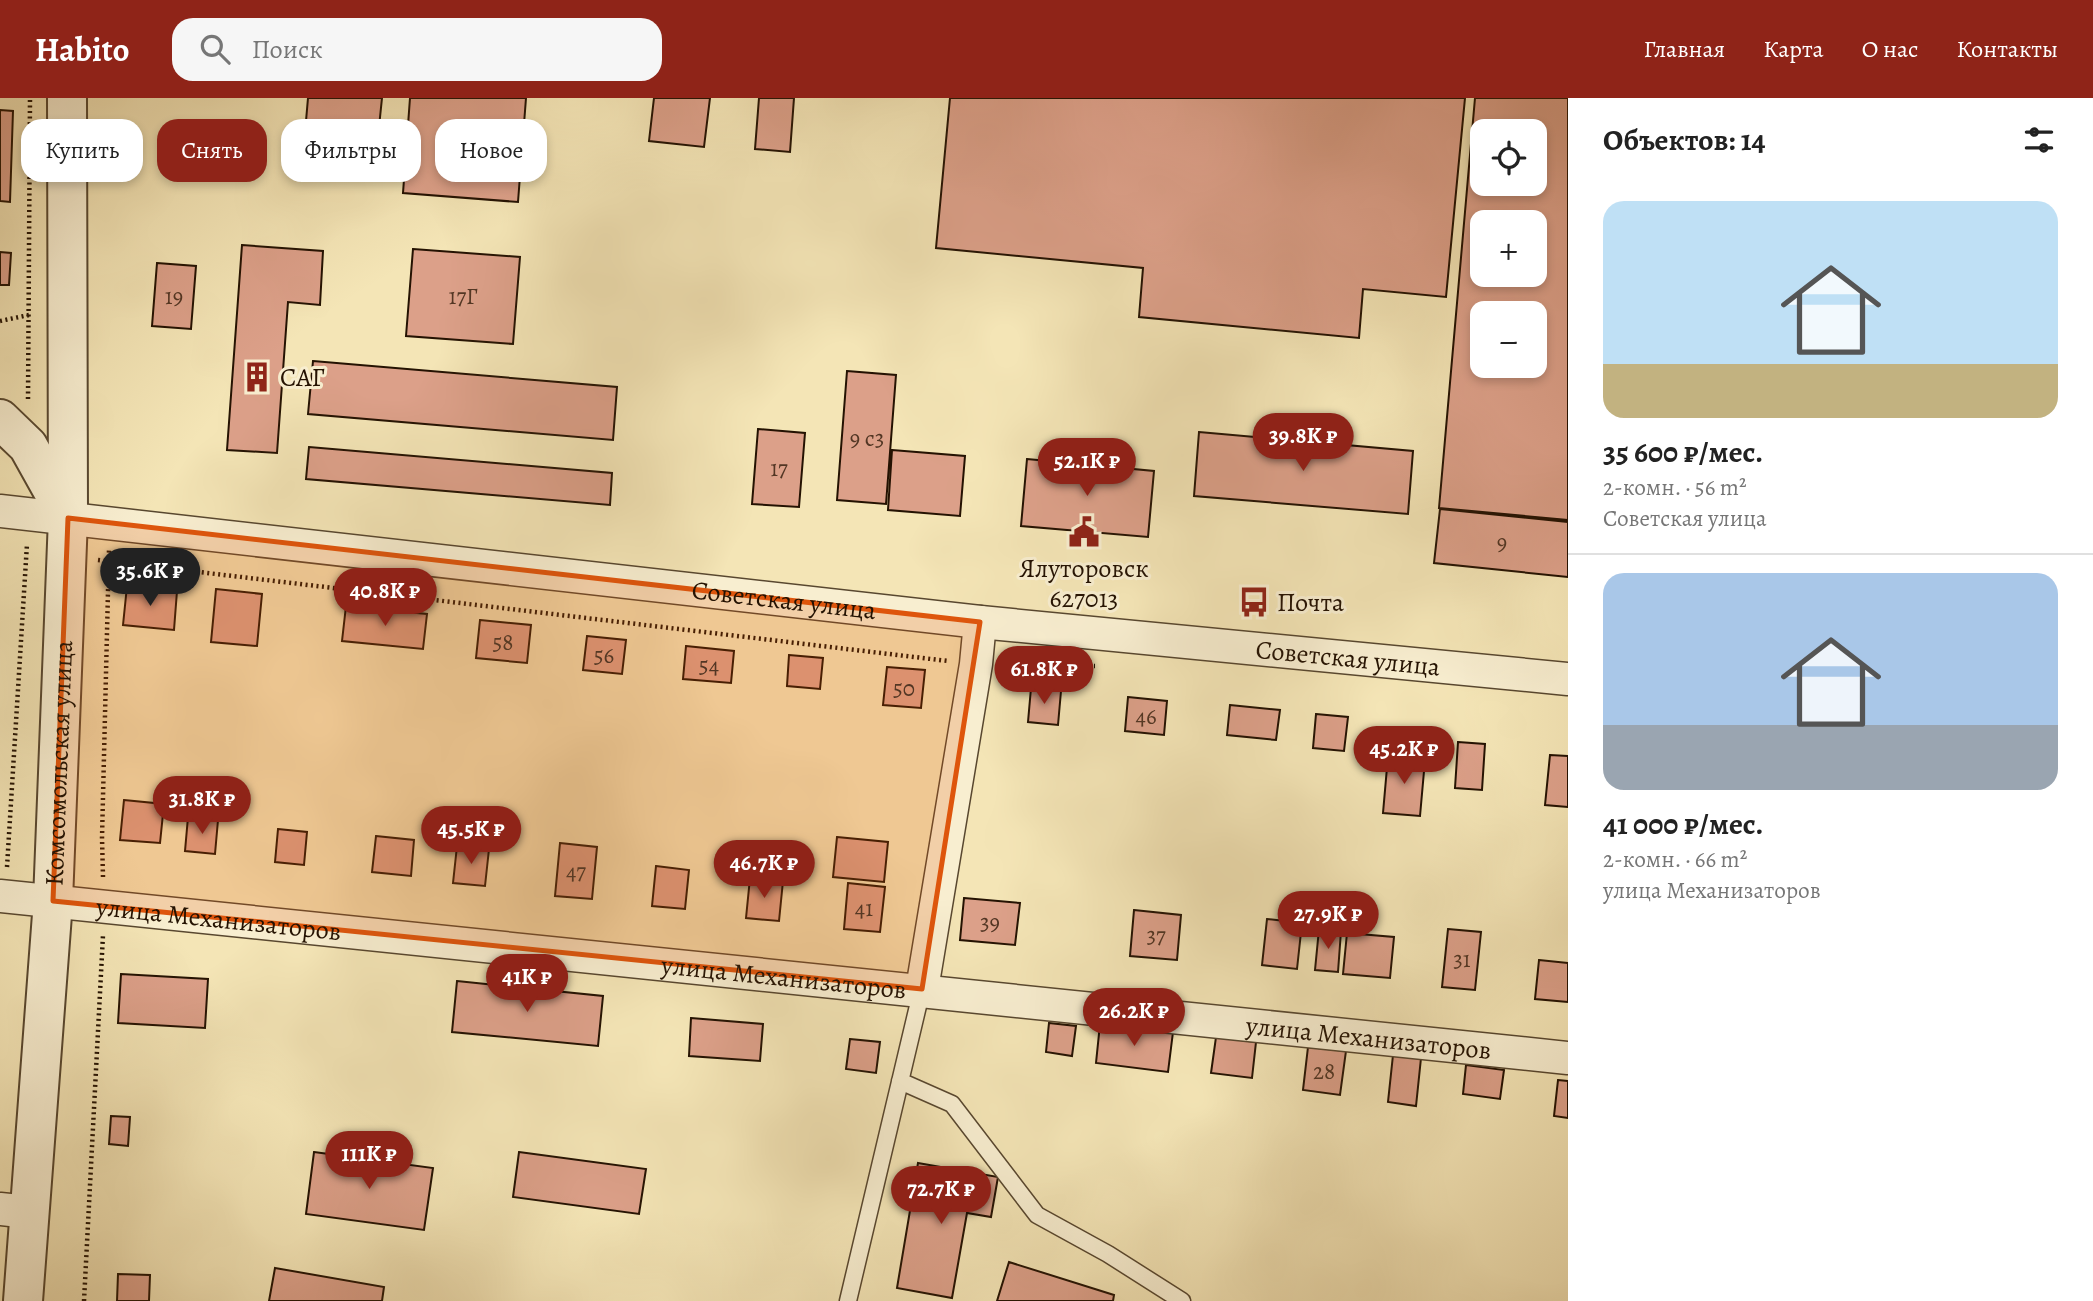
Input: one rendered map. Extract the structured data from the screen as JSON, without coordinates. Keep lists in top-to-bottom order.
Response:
{
  "streets": {
    "street": ["Советская улица", "Комсомольская улица", "улица Механизаторов"]
  },
  "crossings": [
    ["Советская улица", "Комсомольская улица"],
    ["Комсомольская улица", "улица Механизаторов"]
  ],
  "places": {
    "building": ["САГ"],
    "public building": ["Ялуторовск 627013"],
    "bus stop": ["Почта"]
  },
  "house_numbers": [
    "19",
    "17Г",
    "9 с3",
    "17",
    "9",
    "58",
    "56",
    "54",
    "50",
    "46",
    "47",
    "41",
    "39",
    "37",
    "31",
    "28"
  ],
  "page": {
    "header": "Habito",
    "search": "Поиск",
    "nav": [
      "Главная",
      "Карта",
      "О нас",
      "Контакты"
    ],
    "heading": "Объектов: 14",
    "map_buttons": ["+", "−"],
    "chip": [
      "Купить",
      "Снять",
      "Фильтры",
      "Новое"
    ],
    "list": [
      {
        "name": "35 600 ₽/мес.",
        "note": "2-комн. · 56 m² · Советская улица"
      },
      {
        "name": "41 000 ₽/мес.",
        "note": "2-комн. · 66 m² · улица Механизаторов"
      }
    ],
    "price": [
      "39.8K ₽",
      "52.1K ₽",
      "35.6K ₽",
      "40.8K ₽",
      "61.8K ₽",
      "45.2K ₽",
      "31.8K ₽",
      "45.5K ₽",
      "46.7K ₽",
      "27.9K ₽",
      "41K ₽",
      "26.2K ₽",
      "111K ₽",
      "72.7K ₽"
    ]
  }
}
